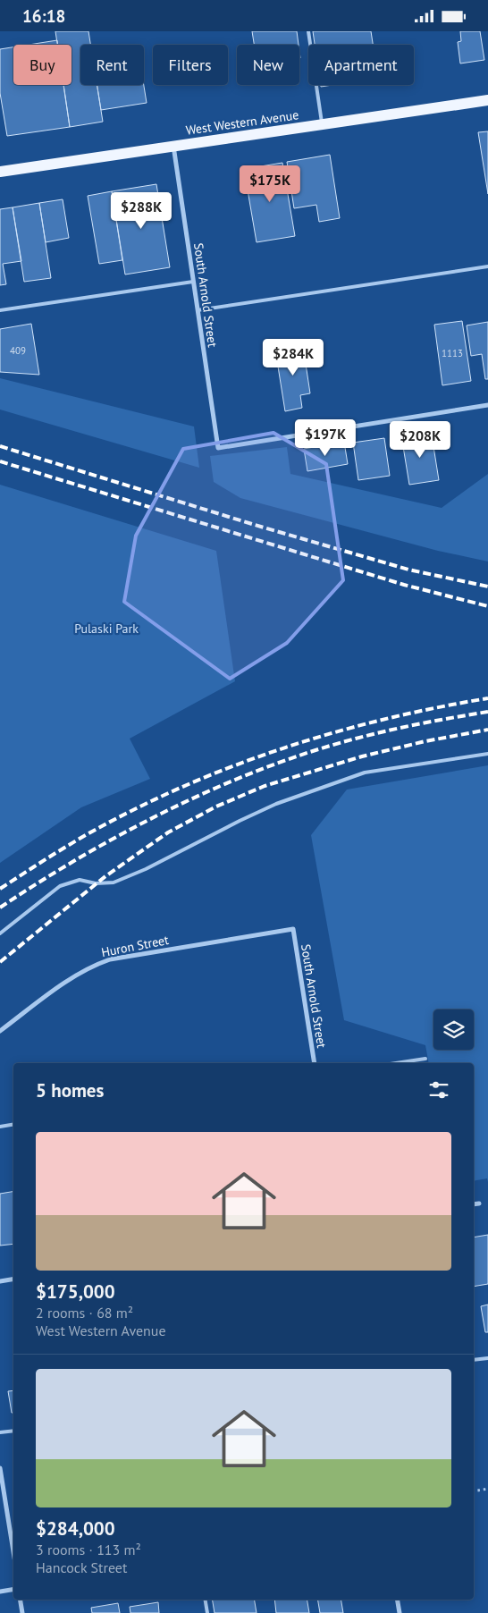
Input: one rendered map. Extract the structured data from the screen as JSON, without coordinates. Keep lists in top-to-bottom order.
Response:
{
  "streets": {
    "main road": ["West Western Avenue"],
    "street": ["South Arnold Street", "Huron Street"]
  },
  "crossings": [
    ["West Western Avenue", "South Arnold Street"],
    ["South Arnold Street", "Huron Street"]
  ],
  "parks": ["Pulaski Park"],
  "house_numbers": ["409", "1113"],
  "page": {
    "status": "16:18",
    "chip": [
      "Buy",
      "Rent",
      "Filters",
      "New",
      "Apartment"
    ],
    "price": [
      "$175K",
      "$288K",
      "$284K",
      "$197K",
      "$208K"
    ],
    "heading": "5 homes",
    "list": [
      {
        "name": "$175,000",
        "note": "2 rooms · 68 m² · West Western Avenue"
      },
      {
        "name": "$284,000",
        "note": "3 rooms · 113 m² · Hancock Street"
      }
    ]
  }
}
